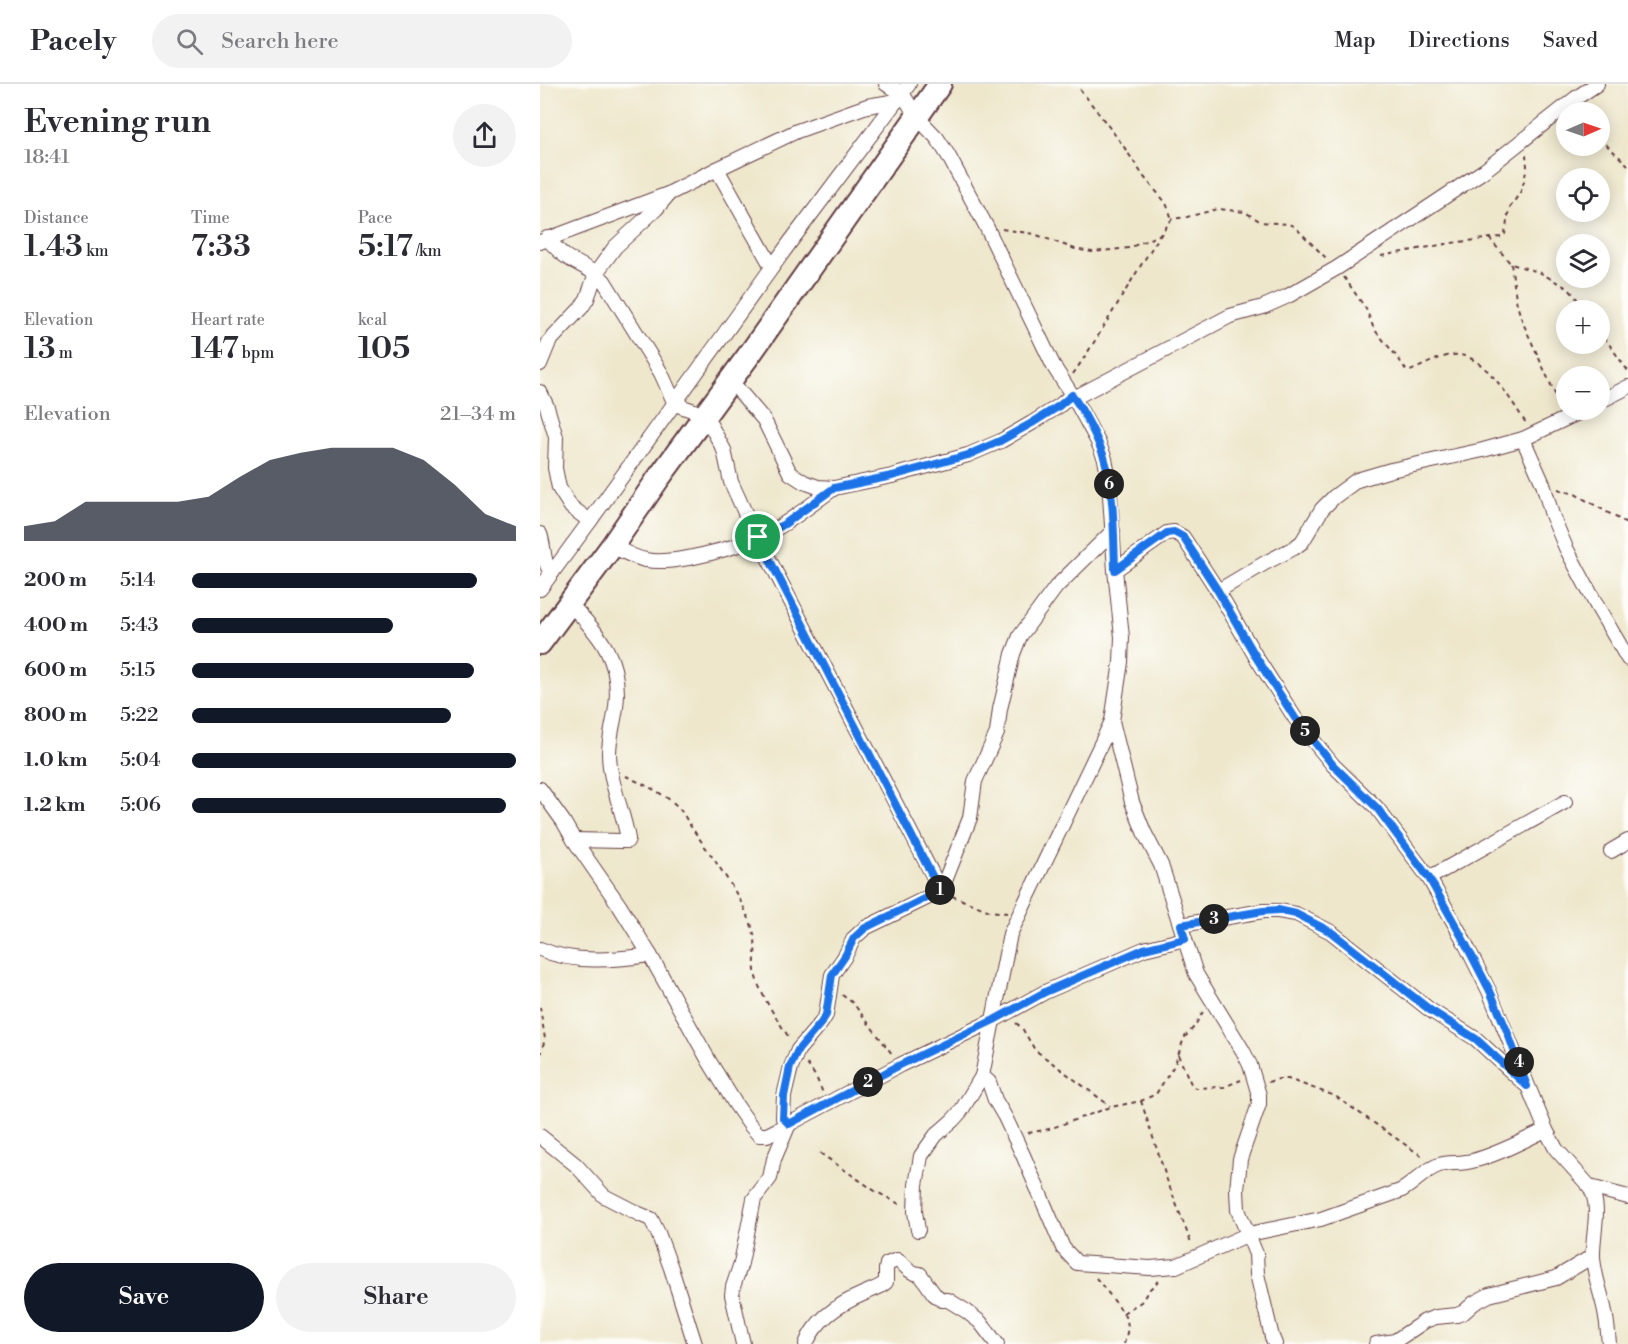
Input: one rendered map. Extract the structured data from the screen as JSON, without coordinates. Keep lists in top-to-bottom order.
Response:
{
  "north": "right",
  "page": {
    "header": "Pacely",
    "search": "Search here",
    "nav": ["Map", "Directions", "Saved"],
    "heading": ["Evening run", "18:41"],
    "map_buttons": ["+", "−"],
    "stats": [
      ["Distance", "1.43 km"],
      ["Time", "7:33"],
      ["Pace", "5:17 /km"],
      ["Elevation", "13 m"],
      ["Heart rate", "147 bpm"],
      ["kcal", "105"]
    ],
    "chart": ["Elevation", "21–34 m"],
    "pins": [
      "6",
      "5",
      "1",
      "3",
      "4",
      "2"
    ],
    "list": [
      {
        "name": "200 m",
        "note": "5:14"
      },
      {
        "name": "400 m",
        "note": "5:43"
      },
      {
        "name": "600 m",
        "note": "5:15"
      },
      {
        "name": "800 m",
        "note": "5:22"
      },
      {
        "name": "1.0 km",
        "note": "5:04"
      },
      {
        "name": "1.2 km",
        "note": "5:06"
      }
    ],
    "buttons": ["Save", "Share"]
  }
}
